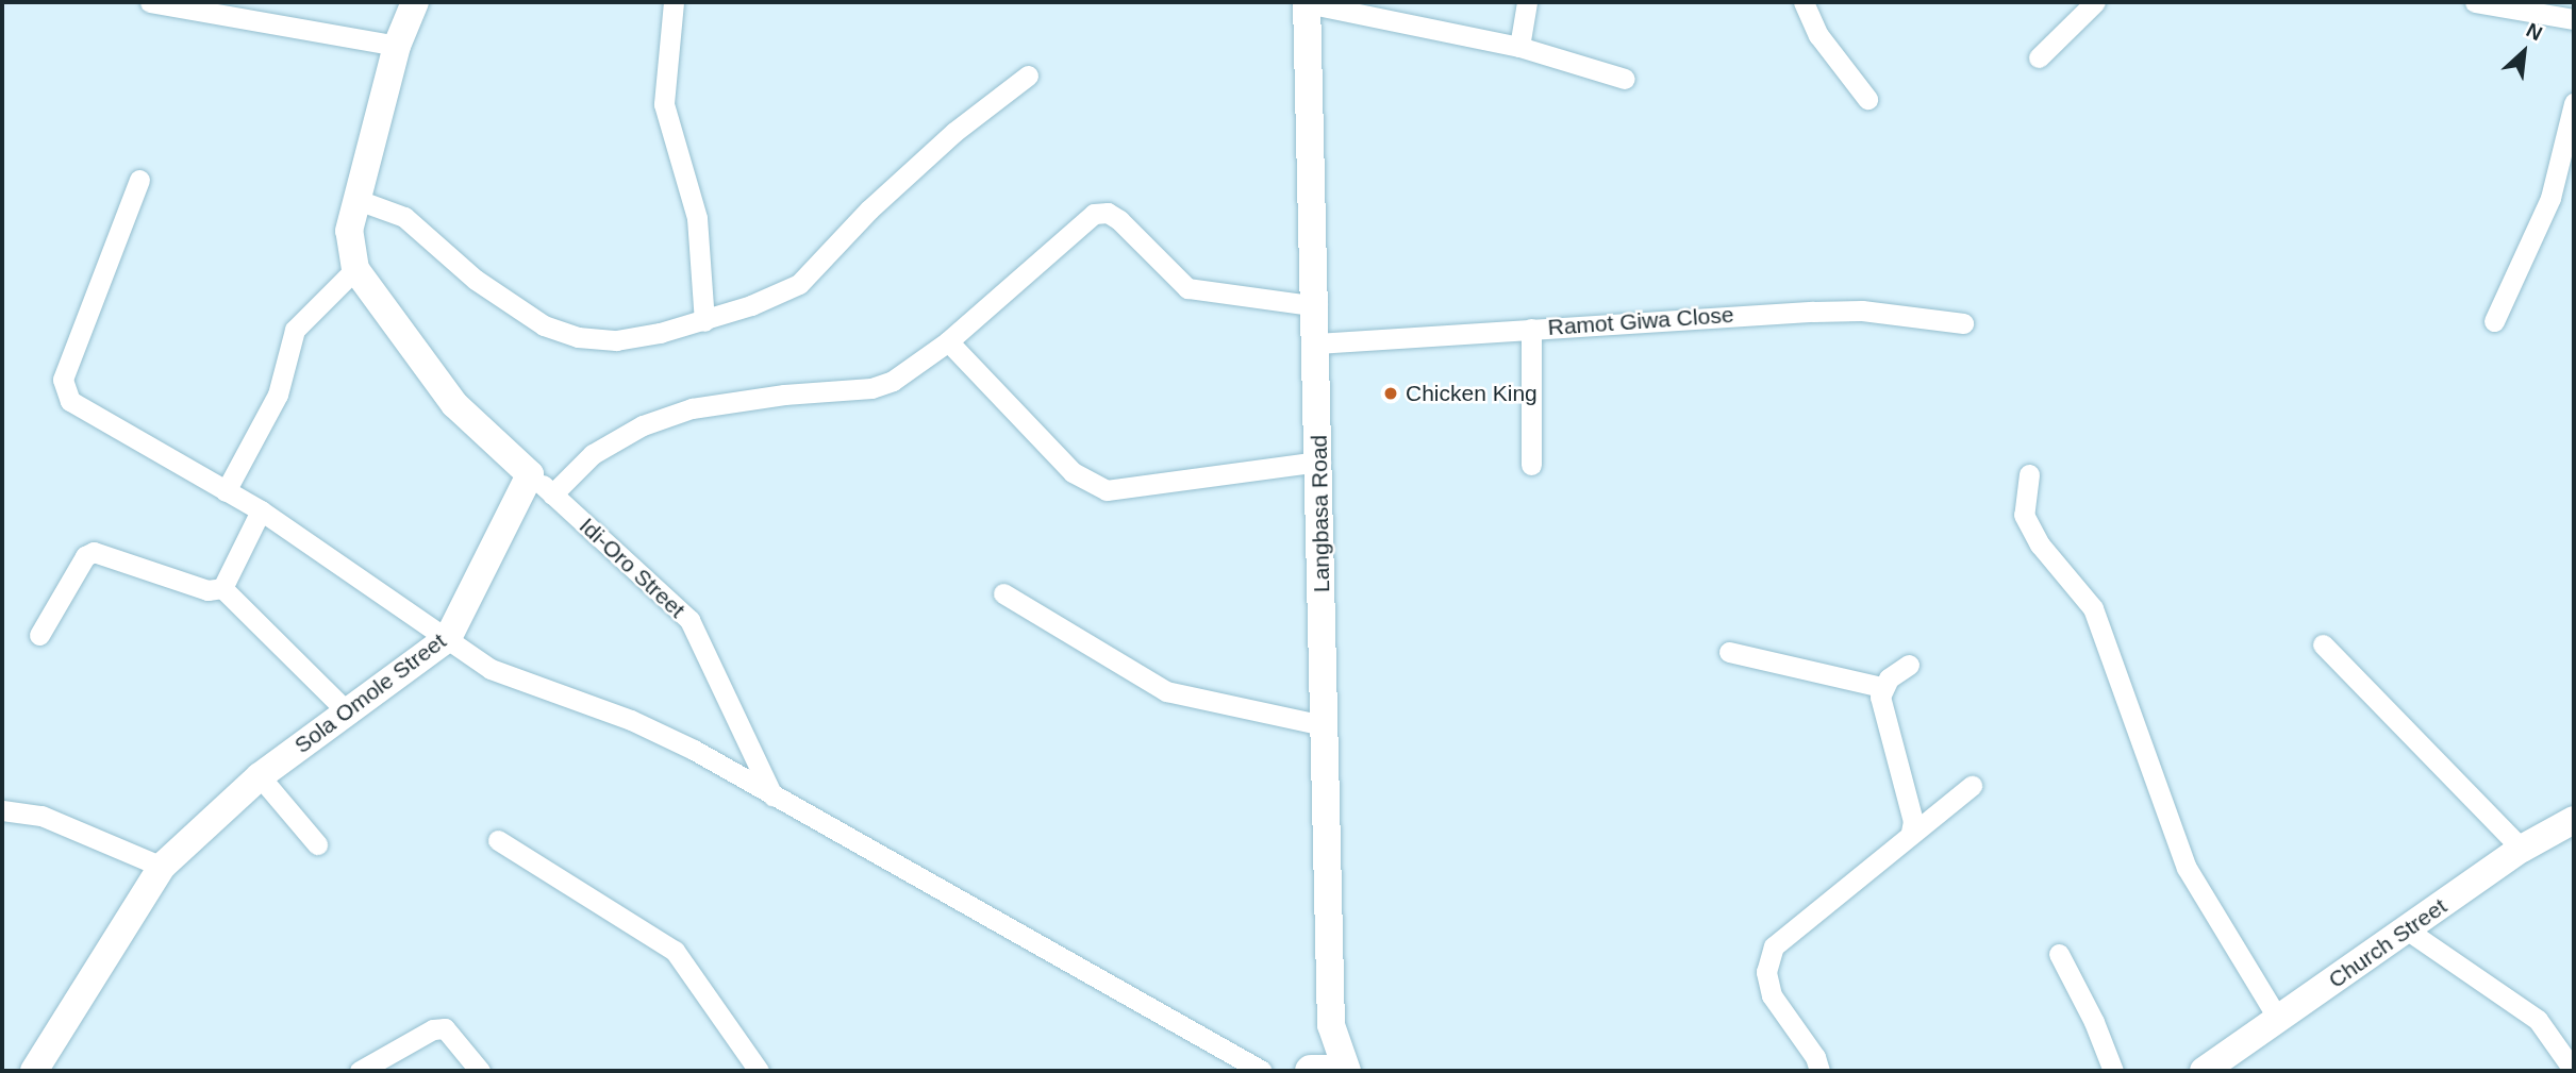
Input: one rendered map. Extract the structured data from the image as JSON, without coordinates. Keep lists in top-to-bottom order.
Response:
{
  "streets": {
    "street": [
      "Ramot Giwa Close",
      "Langbasa Road",
      "Idi-Oro Street",
      "Sola Omole Street",
      "Church Street"
    ]
  },
  "crossings": [
    ["Ramot Giwa Close", "Langbasa Road"],
    ["Idi-Oro Street", "Sola Omole Street"]
  ],
  "places": ["Chicken King"],
  "north": "top right"
}
